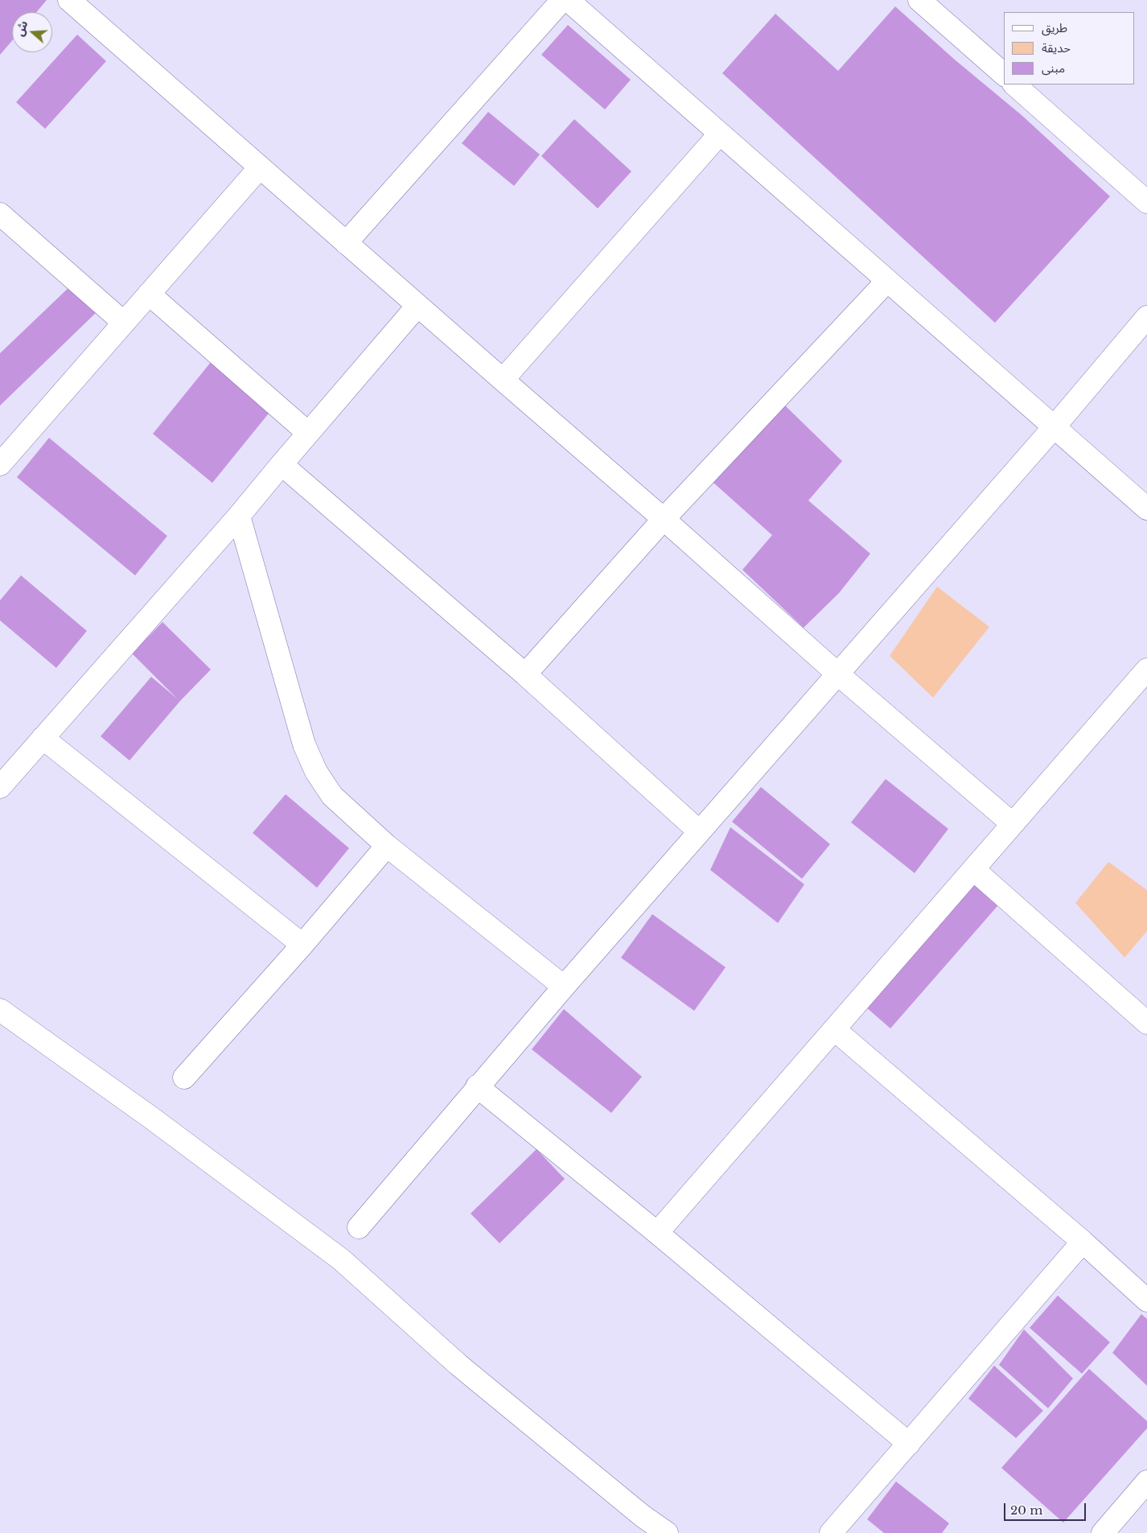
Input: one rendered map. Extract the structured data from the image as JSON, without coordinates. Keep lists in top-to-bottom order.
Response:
{
  "legend": ["طريق", "حديقة", "مبنى"],
  "scale_bar": "20 m",
  "north": "left"
}
